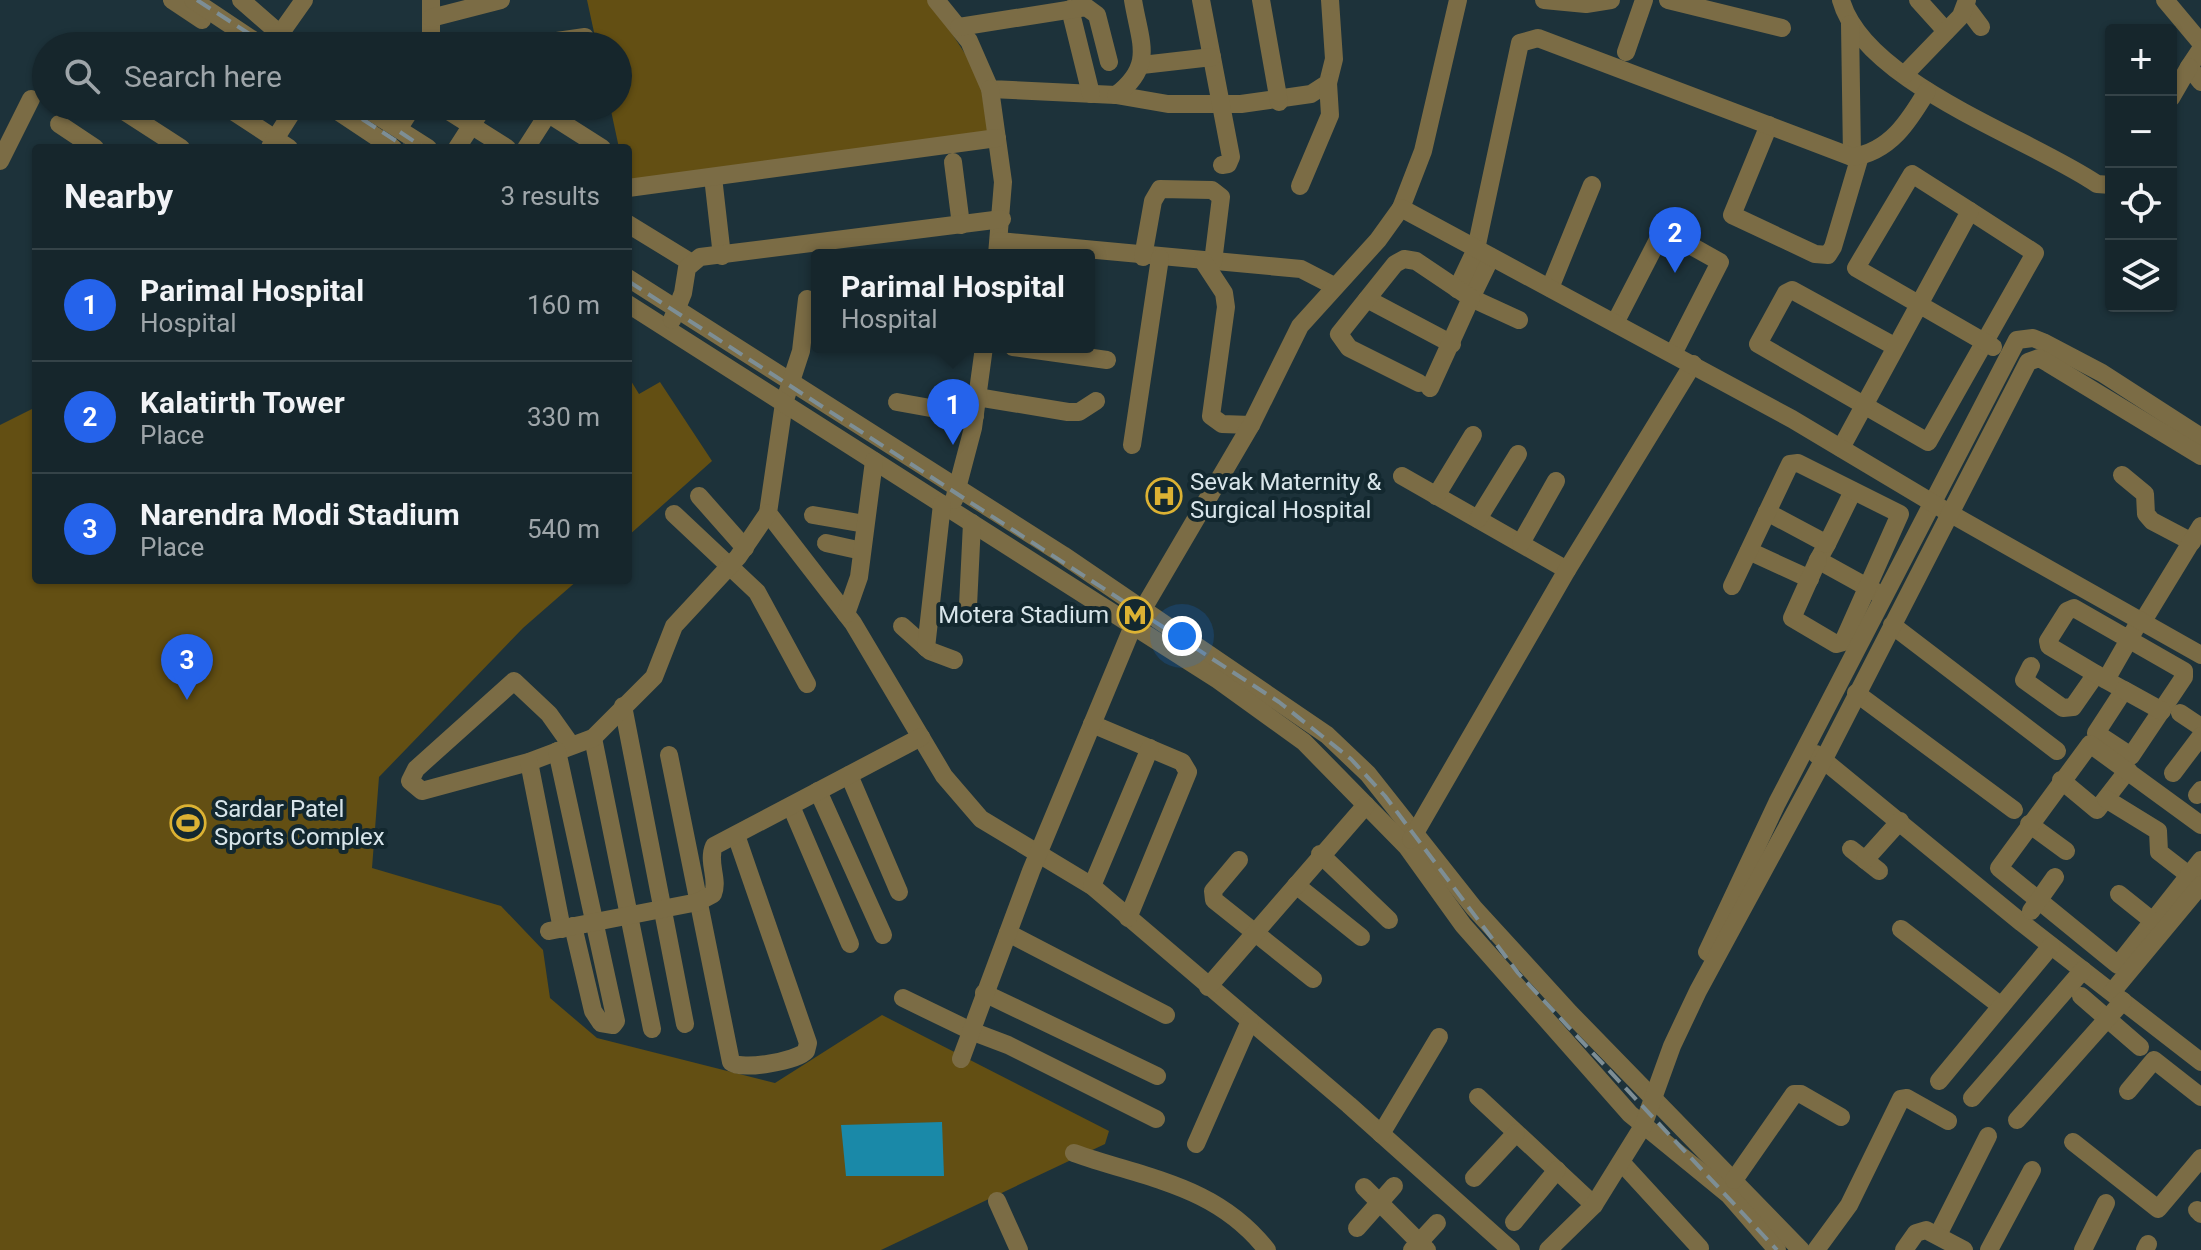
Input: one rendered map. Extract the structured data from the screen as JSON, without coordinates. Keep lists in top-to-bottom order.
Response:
{
  "places": {
    "hospital": ["Sevak Maternity & Surgical Hospital"],
    "metro station": ["Motera Stadium"],
    "sports": ["Sardar Patel Sports Complex"]
  },
  "page": {
    "map_buttons": ["+", "−"],
    "search": "Search here",
    "heading": ["Nearby", "3 results"],
    "pins": ["2", "1", "3"],
    "list": [
      {
        "mark": "1",
        "name": "Parimal Hospital",
        "note": "Hospital",
        "value": "160 m"
      },
      {
        "mark": "2",
        "name": "Kalatirth Tower",
        "note": "Place",
        "value": "330 m"
      },
      {
        "mark": "3",
        "name": "Narendra Modi Stadium",
        "note": "Place",
        "value": "540 m"
      }
    ],
    "popup": ["Parimal Hospital", "Hospital"]
  }
}
